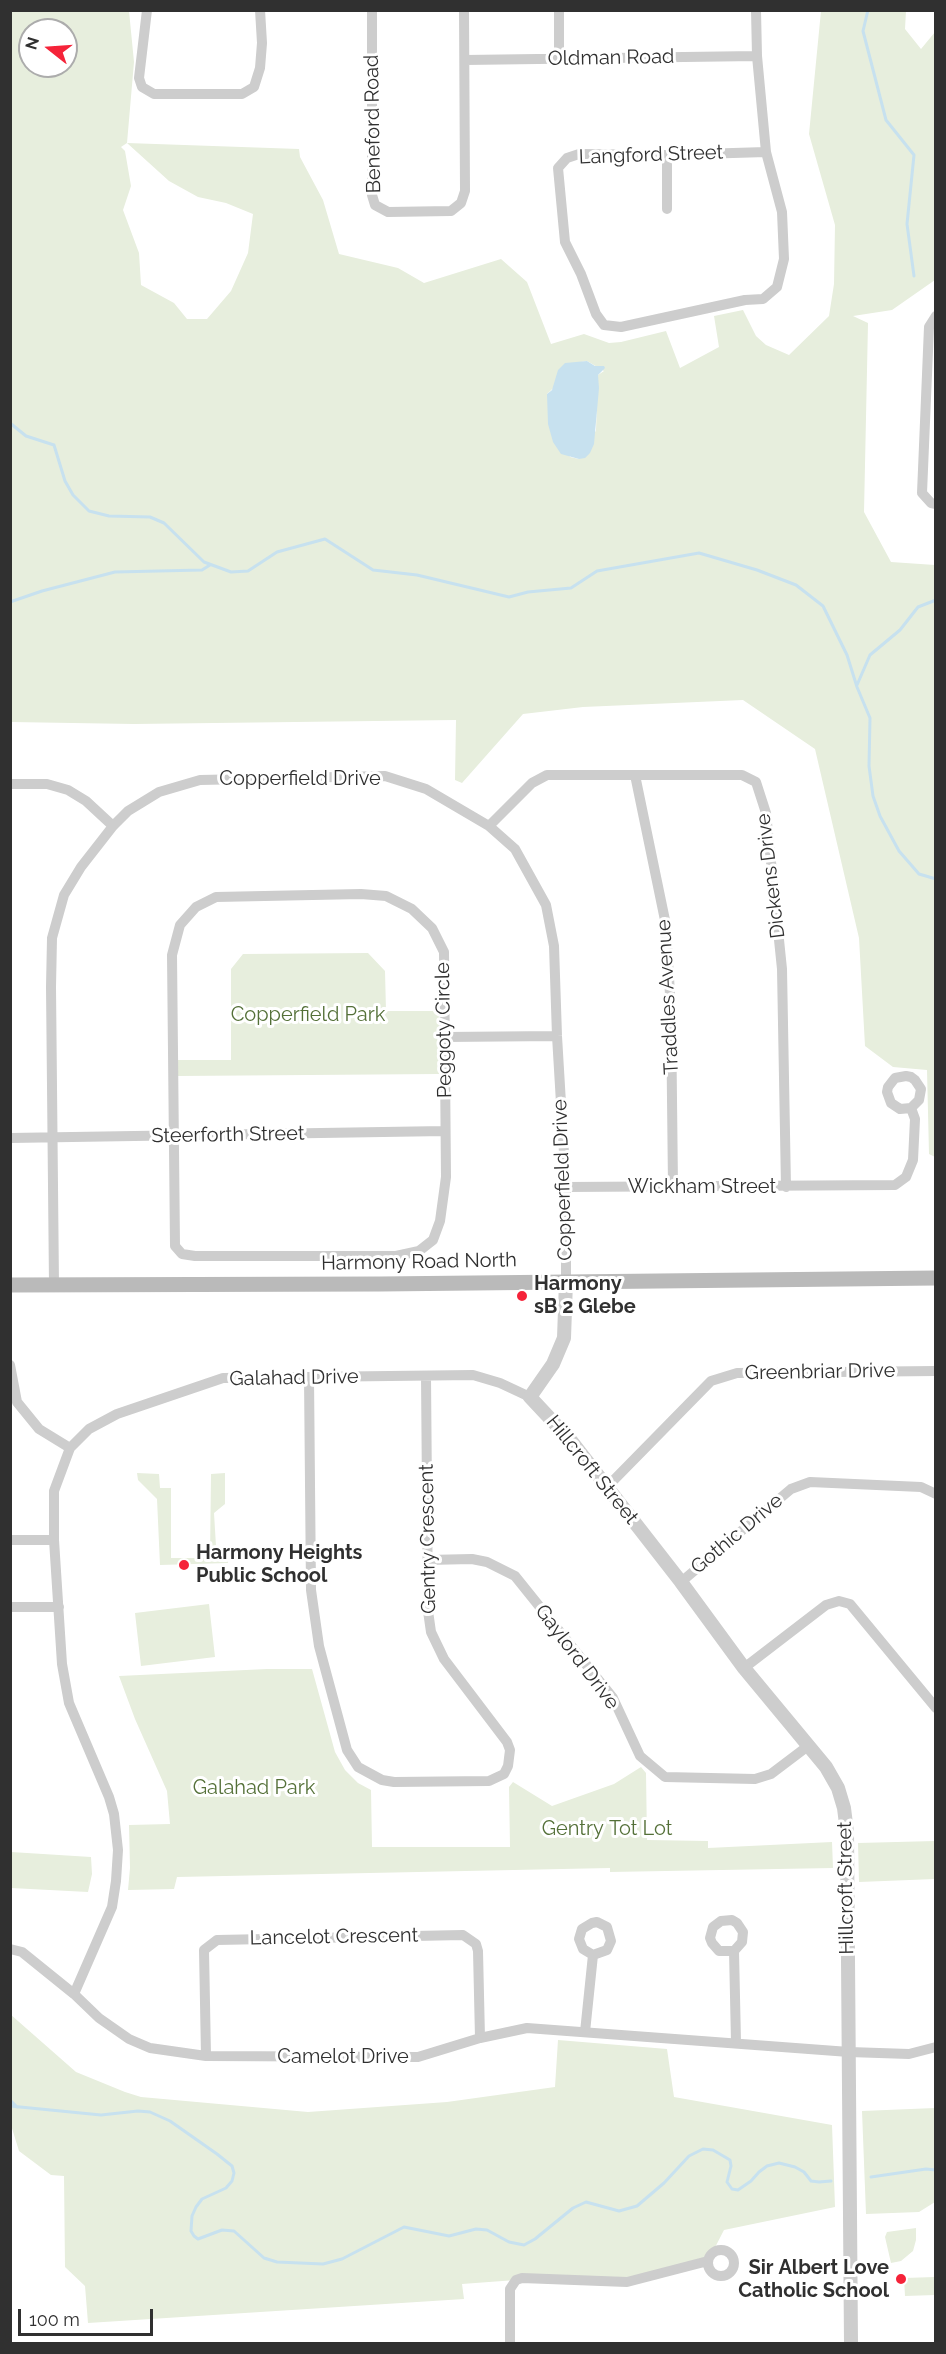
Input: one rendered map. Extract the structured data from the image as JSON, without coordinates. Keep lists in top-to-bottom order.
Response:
{
  "streets": {
    "main road": ["Harmony Road North"],
    "street": [
      "Oldman Road",
      "Beneford Road",
      "Langford Street",
      "Copperfield Drive",
      "Dickens Drive",
      "Traddles Avenue",
      "Peggoty Circle",
      "Steerforth Street",
      "Wickham Street",
      "Greenbriar Drive",
      "Galahad Drive",
      "Hillcroft Street",
      "Gothic Drive",
      "Gentry Crescent",
      "Gaylord Drive",
      "Lancelot Crescent",
      "Camelot Drive"
    ]
  },
  "crossings": [
    ["Oldman Road", "Beneford Road"],
    ["Oldman Road", "Langford Street"],
    ["Copperfield Drive", "Dickens Drive"],
    ["Copperfield Drive", "Steerforth Street"],
    ["Copperfield Drive", "Wickham Street"],
    ["Copperfield Drive", "Harmony Road North"],
    ["Dickens Drive", "Traddles Avenue"],
    ["Dickens Drive", "Wickham Street"],
    ["Traddles Avenue", "Wickham Street"],
    ["Peggoty Circle", "Steerforth Street"],
    ["Greenbriar Drive", "Hillcroft Street"],
    ["Galahad Drive", "Hillcroft Street"],
    ["Galahad Drive", "Gentry Crescent"],
    ["Galahad Drive", "Camelot Drive"],
    ["Hillcroft Street", "Gothic Drive"],
    ["Hillcroft Street", "Gaylord Drive"],
    ["Hillcroft Street", "Camelot Drive"],
    ["Gentry Crescent", "Gaylord Drive"],
    ["Lancelot Crescent", "Camelot Drive"]
  ],
  "parks": ["Copperfield Park", "Galahad Park", "Gentry Tot Lot"],
  "places": ["Harmony sB 2 Glebe", "Harmony Heights Public School", "Sir Albert Love Catholic School"],
  "scale_bar": "100 m",
  "north": "left"
}
